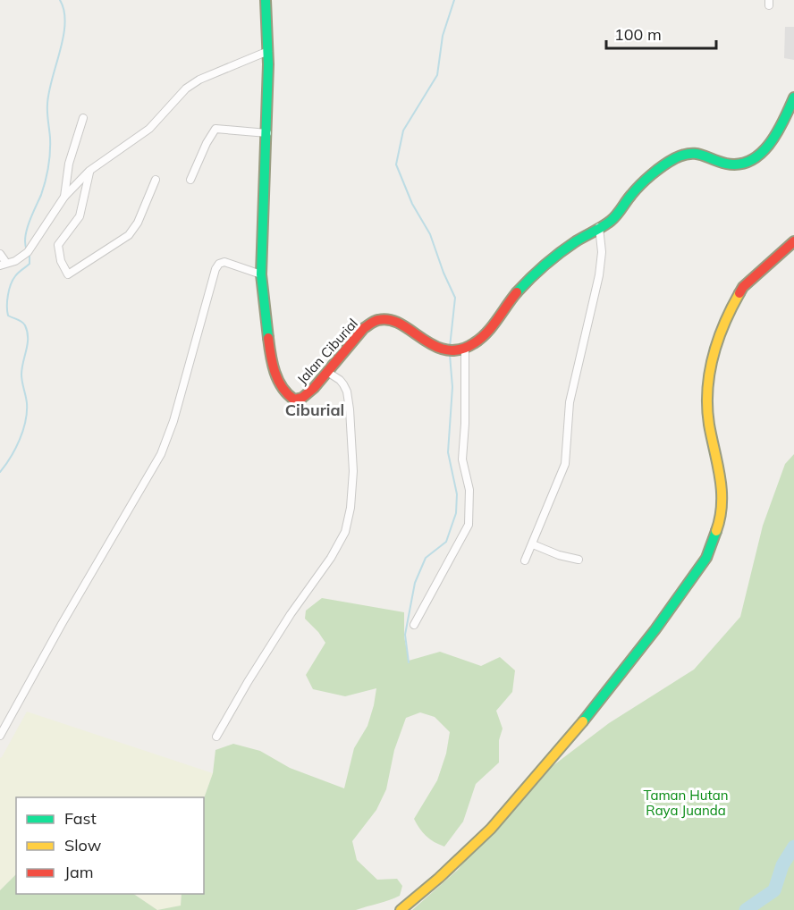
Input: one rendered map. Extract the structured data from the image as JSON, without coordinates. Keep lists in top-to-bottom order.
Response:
{
  "streets": {
    "street": ["Jalan Ciburial"]
  },
  "districts": ["Ciburial"],
  "parks": ["Taman Hutan Raya Juanda"],
  "legend": ["Fast", "Slow", "Jam"],
  "scale_bar": "100 m"
}
